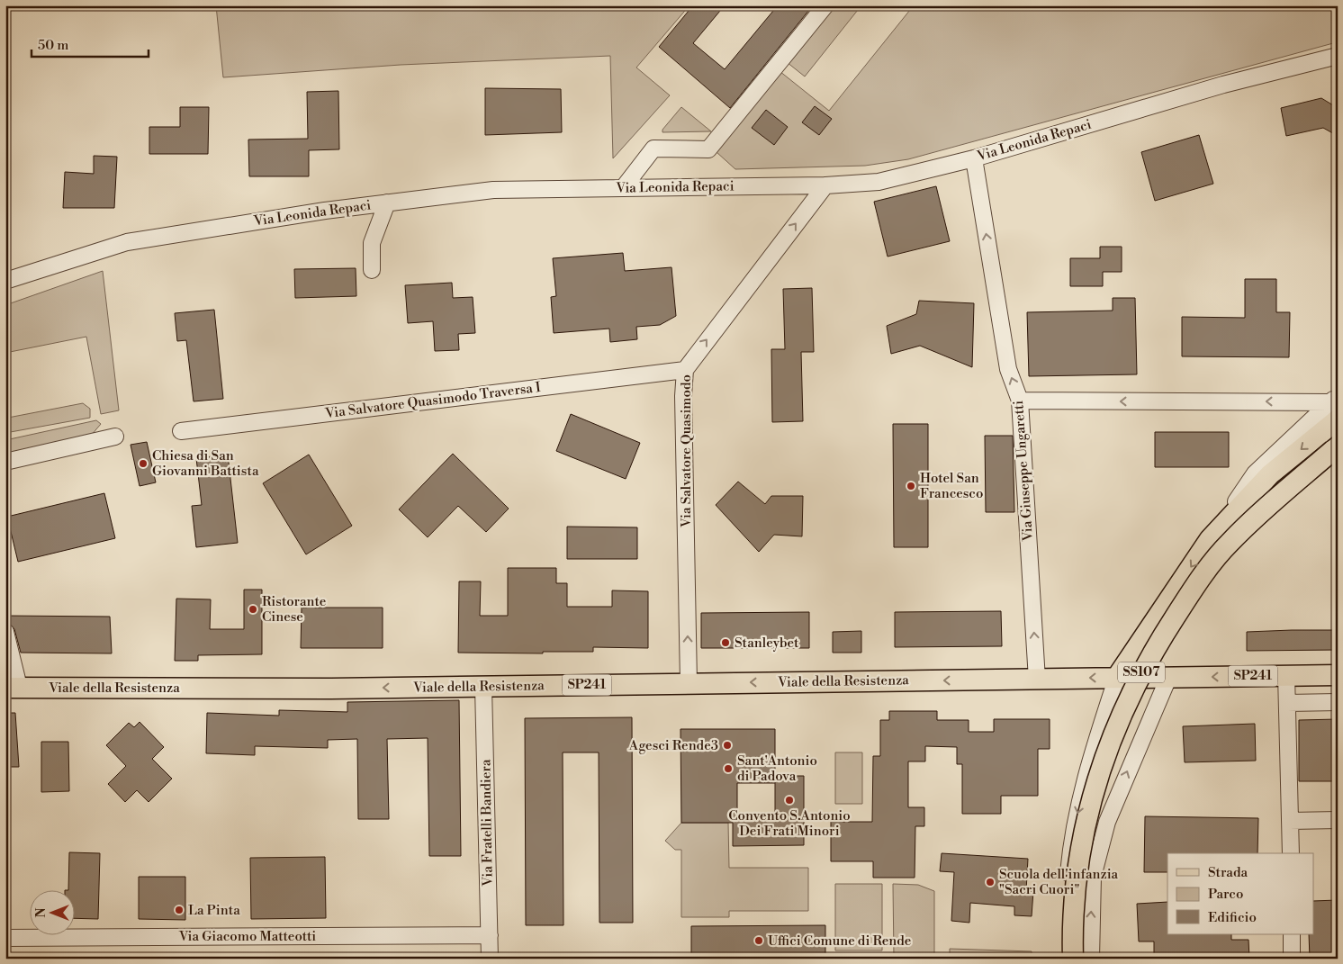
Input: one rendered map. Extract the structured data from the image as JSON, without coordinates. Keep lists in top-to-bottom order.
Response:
{
  "streets": {
    "main road": ["SS107", "SP241", "Viale della Resistenza"],
    "street": [
      "Via Leonida Repaci",
      "Via Salvatore Quasimodo Traversa I",
      "Via Salvatore Quasimodo",
      "Via Giuseppe Ungaretti",
      "Via Fratelli Bandiera",
      "Via Giacomo Matteotti"
    ]
  },
  "crossings": [
    ["Via Leonida Repaci", "Via Salvatore Quasimodo"],
    ["Via Leonida Repaci", "Via Giuseppe Ungaretti"],
    ["Via Salvatore Quasimodo Traversa I", "Via Salvatore Quasimodo"],
    ["Via Salvatore Quasimodo", "Viale della Resistenza"],
    ["Via Giuseppe Ungaretti", "Viale della Resistenza"],
    ["SP241", "Viale della Resistenza"],
    ["Viale della Resistenza", "Via Fratelli Bandiera"],
    ["Via Fratelli Bandiera", "Via Giacomo Matteotti"]
  ],
  "one_way": ["Via Salvatore Quasimodo", "Via Giuseppe Ungaretti", "Viale della Resistenza"],
  "places": [
    "Chiesa di San Giovanni Battista",
    "Hotel San Francesco",
    "Ristorante Cinese",
    "Stanleybet",
    "Agesci Rende3",
    "Sant'Antonio di Padova",
    "Convento S.Antonio Dei Frati Minori",
    "Scuola dell'infanzia \"Sacri Cuori\"",
    "La Pinta",
    "Uffici Comune di Rende"
  ],
  "legend": ["Strada", "Parco", "Edificio"],
  "scale_bar": "50 m",
  "north": "left"
}
